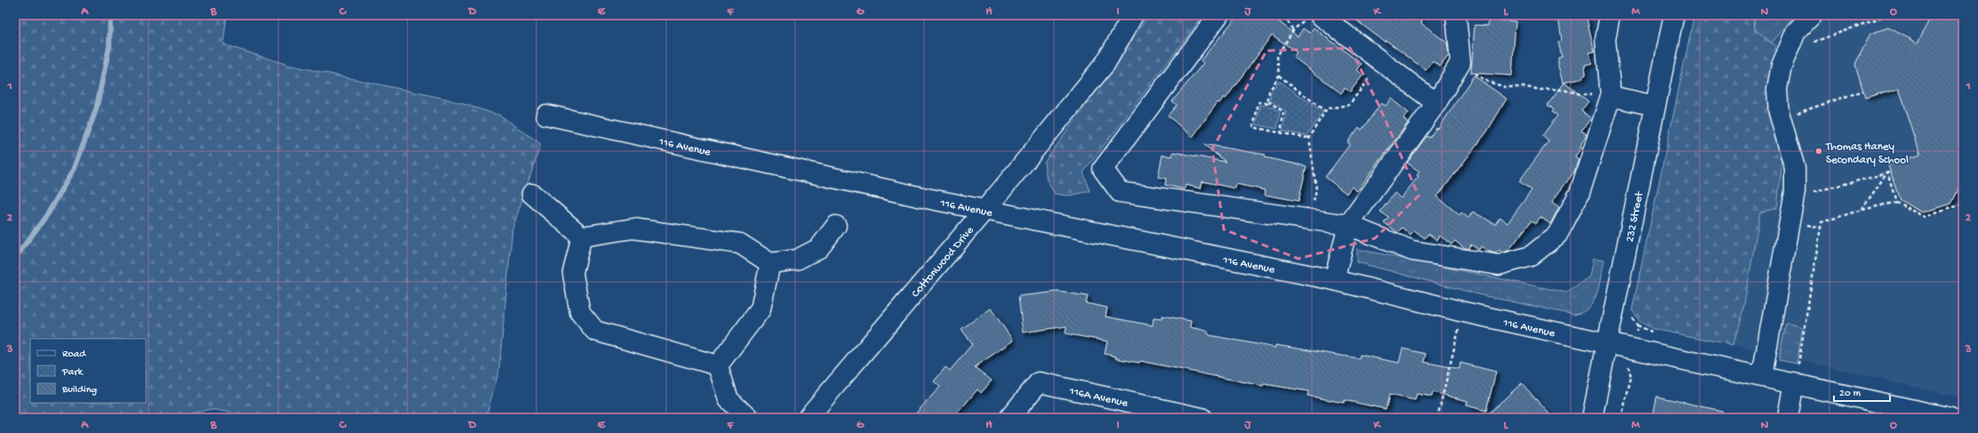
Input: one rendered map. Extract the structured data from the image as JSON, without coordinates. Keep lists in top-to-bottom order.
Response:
{
  "streets": {
    "street": [
      "116 Avenue",
      "232 Street",
      "Cottonwood Drive",
      "116A Avenue"
    ]
  },
  "crossings": [
    ["116 Avenue", "232 Street"],
    ["116 Avenue", "Cottonwood Drive"]
  ],
  "places": ["Thomas Haney Secondary School"],
  "legend": ["Road", "Park", "Building"],
  "scale_bar": "20 m",
  "grid": {
    "columns": [
      "A",
      "B",
      "C",
      "D",
      "E",
      "F",
      "G",
      "H",
      "I",
      "J",
      "K",
      "L",
      "M",
      "N",
      "O"
    ],
    "rows": ["1", "2", "3"]
  }
}
